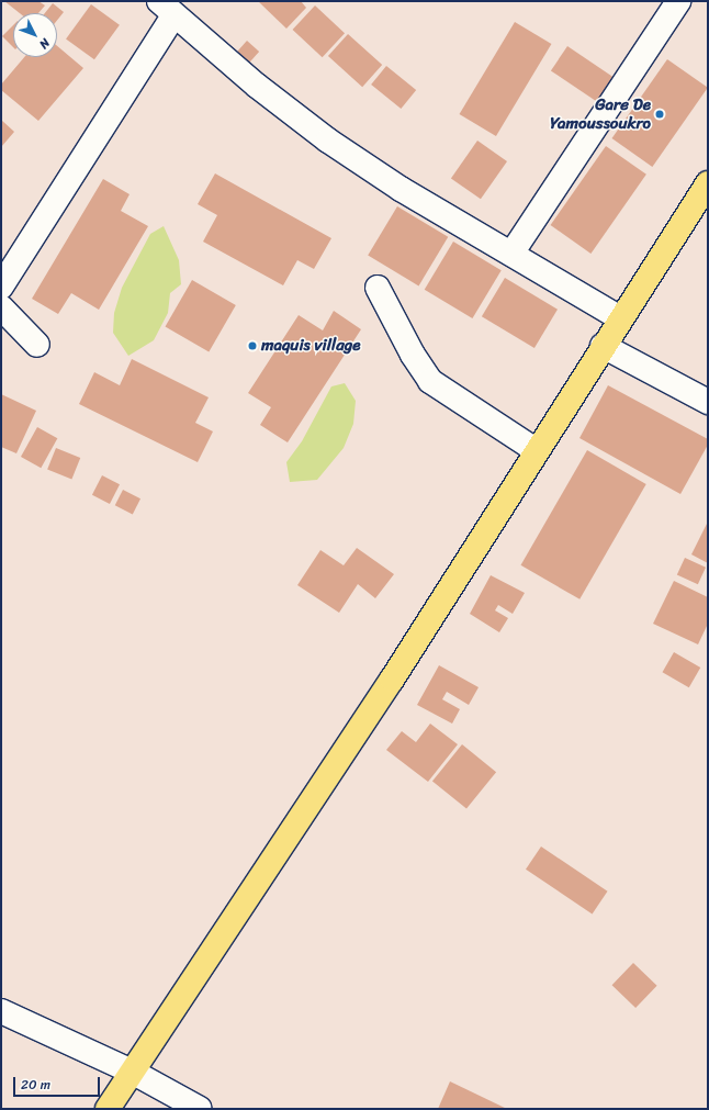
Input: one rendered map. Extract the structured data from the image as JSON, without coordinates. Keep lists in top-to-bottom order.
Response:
{
  "places": ["Gare De Yamoussoukro", "maquis village"],
  "scale_bar": "20 m",
  "north": "bottom right"
}
